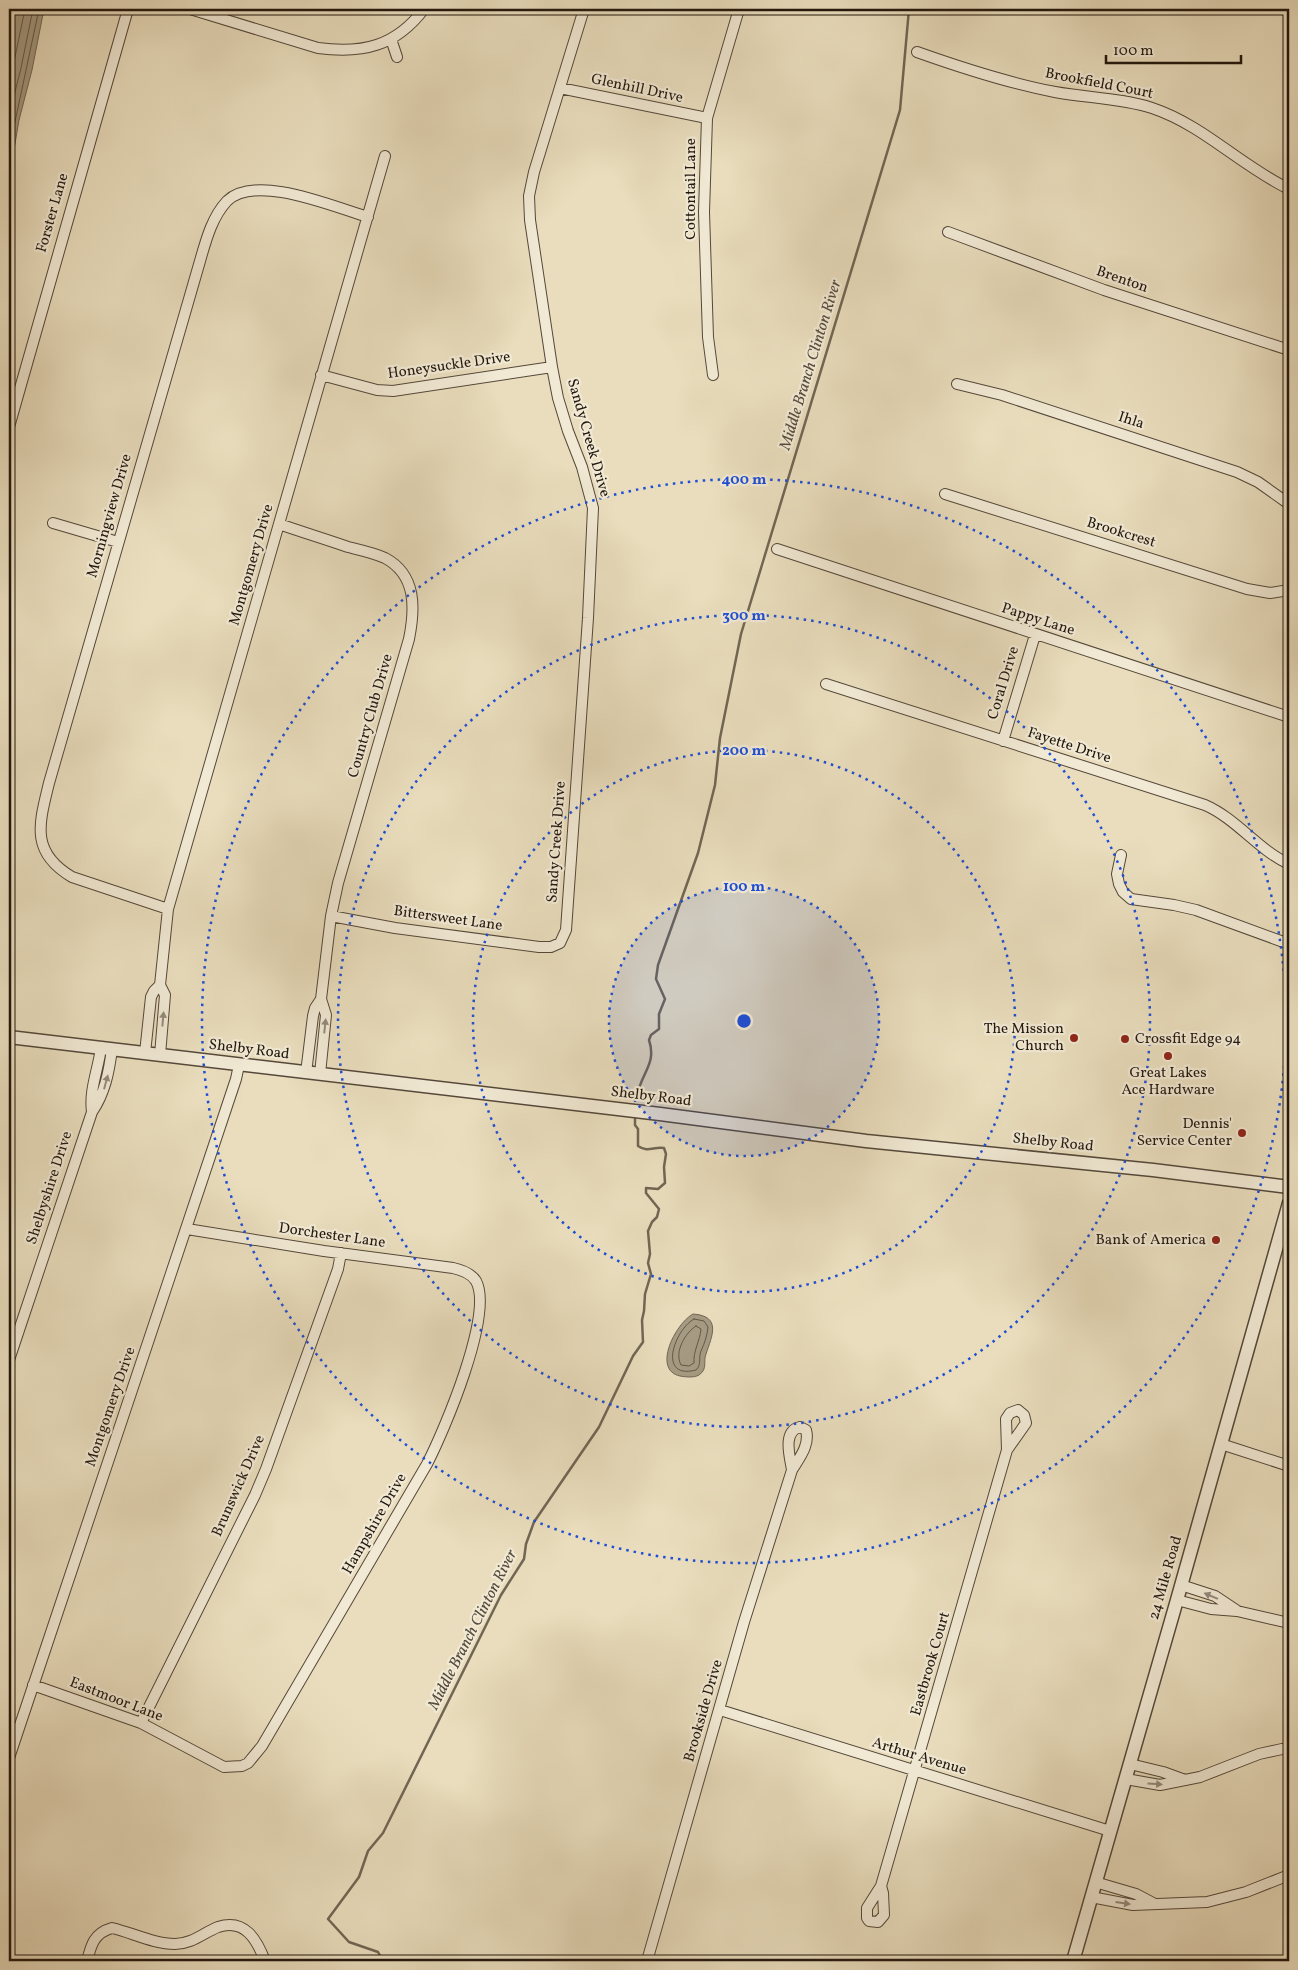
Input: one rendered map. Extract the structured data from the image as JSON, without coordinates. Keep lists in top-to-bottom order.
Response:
{
  "streets": {
    "street": [
      "Brookfield Court",
      "Glenhill Drive",
      "Cottontail Lane",
      "Forster Lane",
      "Brenton",
      "Honeysuckle Drive",
      "Ihla",
      "Sandy Creek Drive",
      "Morningview Drive",
      "Brookcrest",
      "Montgomery Drive",
      "Pappy Lane",
      "Coral Drive",
      "Country Club Drive",
      "Fayette Drive",
      "Bittersweet Lane",
      "Shelby Road",
      "Shelbyshire Drive",
      "Dorchester Lane",
      "Brunswick Drive",
      "Hampshire Drive",
      "24 Mile Road",
      "Eastbrook Court",
      "Eastmoor Lane",
      "Brookside Drive",
      "Arthur Avenue"
    ]
  },
  "crossings": [
    ["Glenhill Drive", "Cottontail Lane"],
    ["Glenhill Drive", "Sandy Creek Drive"],
    ["Honeysuckle Drive", "Sandy Creek Drive"],
    ["Honeysuckle Drive", "Montgomery Drive"],
    ["Sandy Creek Drive", "Bittersweet Lane"],
    ["Morningview Drive", "Montgomery Drive"],
    ["Montgomery Drive", "Country Club Drive"],
    ["Montgomery Drive", "Shelby Road"],
    ["Montgomery Drive", "Dorchester Lane"],
    ["Montgomery Drive", "Eastmoor Lane"],
    ["Pappy Lane", "Coral Drive"],
    ["Coral Drive", "Fayette Drive"],
    ["Country Club Drive", "Bittersweet Lane"],
    ["Country Club Drive", "Shelby Road"],
    ["Shelby Road", "Shelbyshire Drive"],
    ["Dorchester Lane", "Brunswick Drive"],
    ["Dorchester Lane", "Hampshire Drive"],
    ["Brunswick Drive", "Eastmoor Lane"],
    ["Hampshire Drive", "Eastmoor Lane"],
    ["24 Mile Road", "Arthur Avenue"],
    ["Eastbrook Court", "Arthur Avenue"],
    ["Brookside Drive", "Arthur Avenue"]
  ],
  "water": ["Middle Branch Clinton River"],
  "places": [
    "The Mission Church",
    "Crossfit Edge 94",
    "Great Lakes Ace Hardware",
    "Dennis' Service Center",
    "Bank of America"
  ],
  "scale_bar": "100 m",
  "rings": [
    "400 m",
    "300 m",
    "200 m",
    "100 m"
  ]
}
